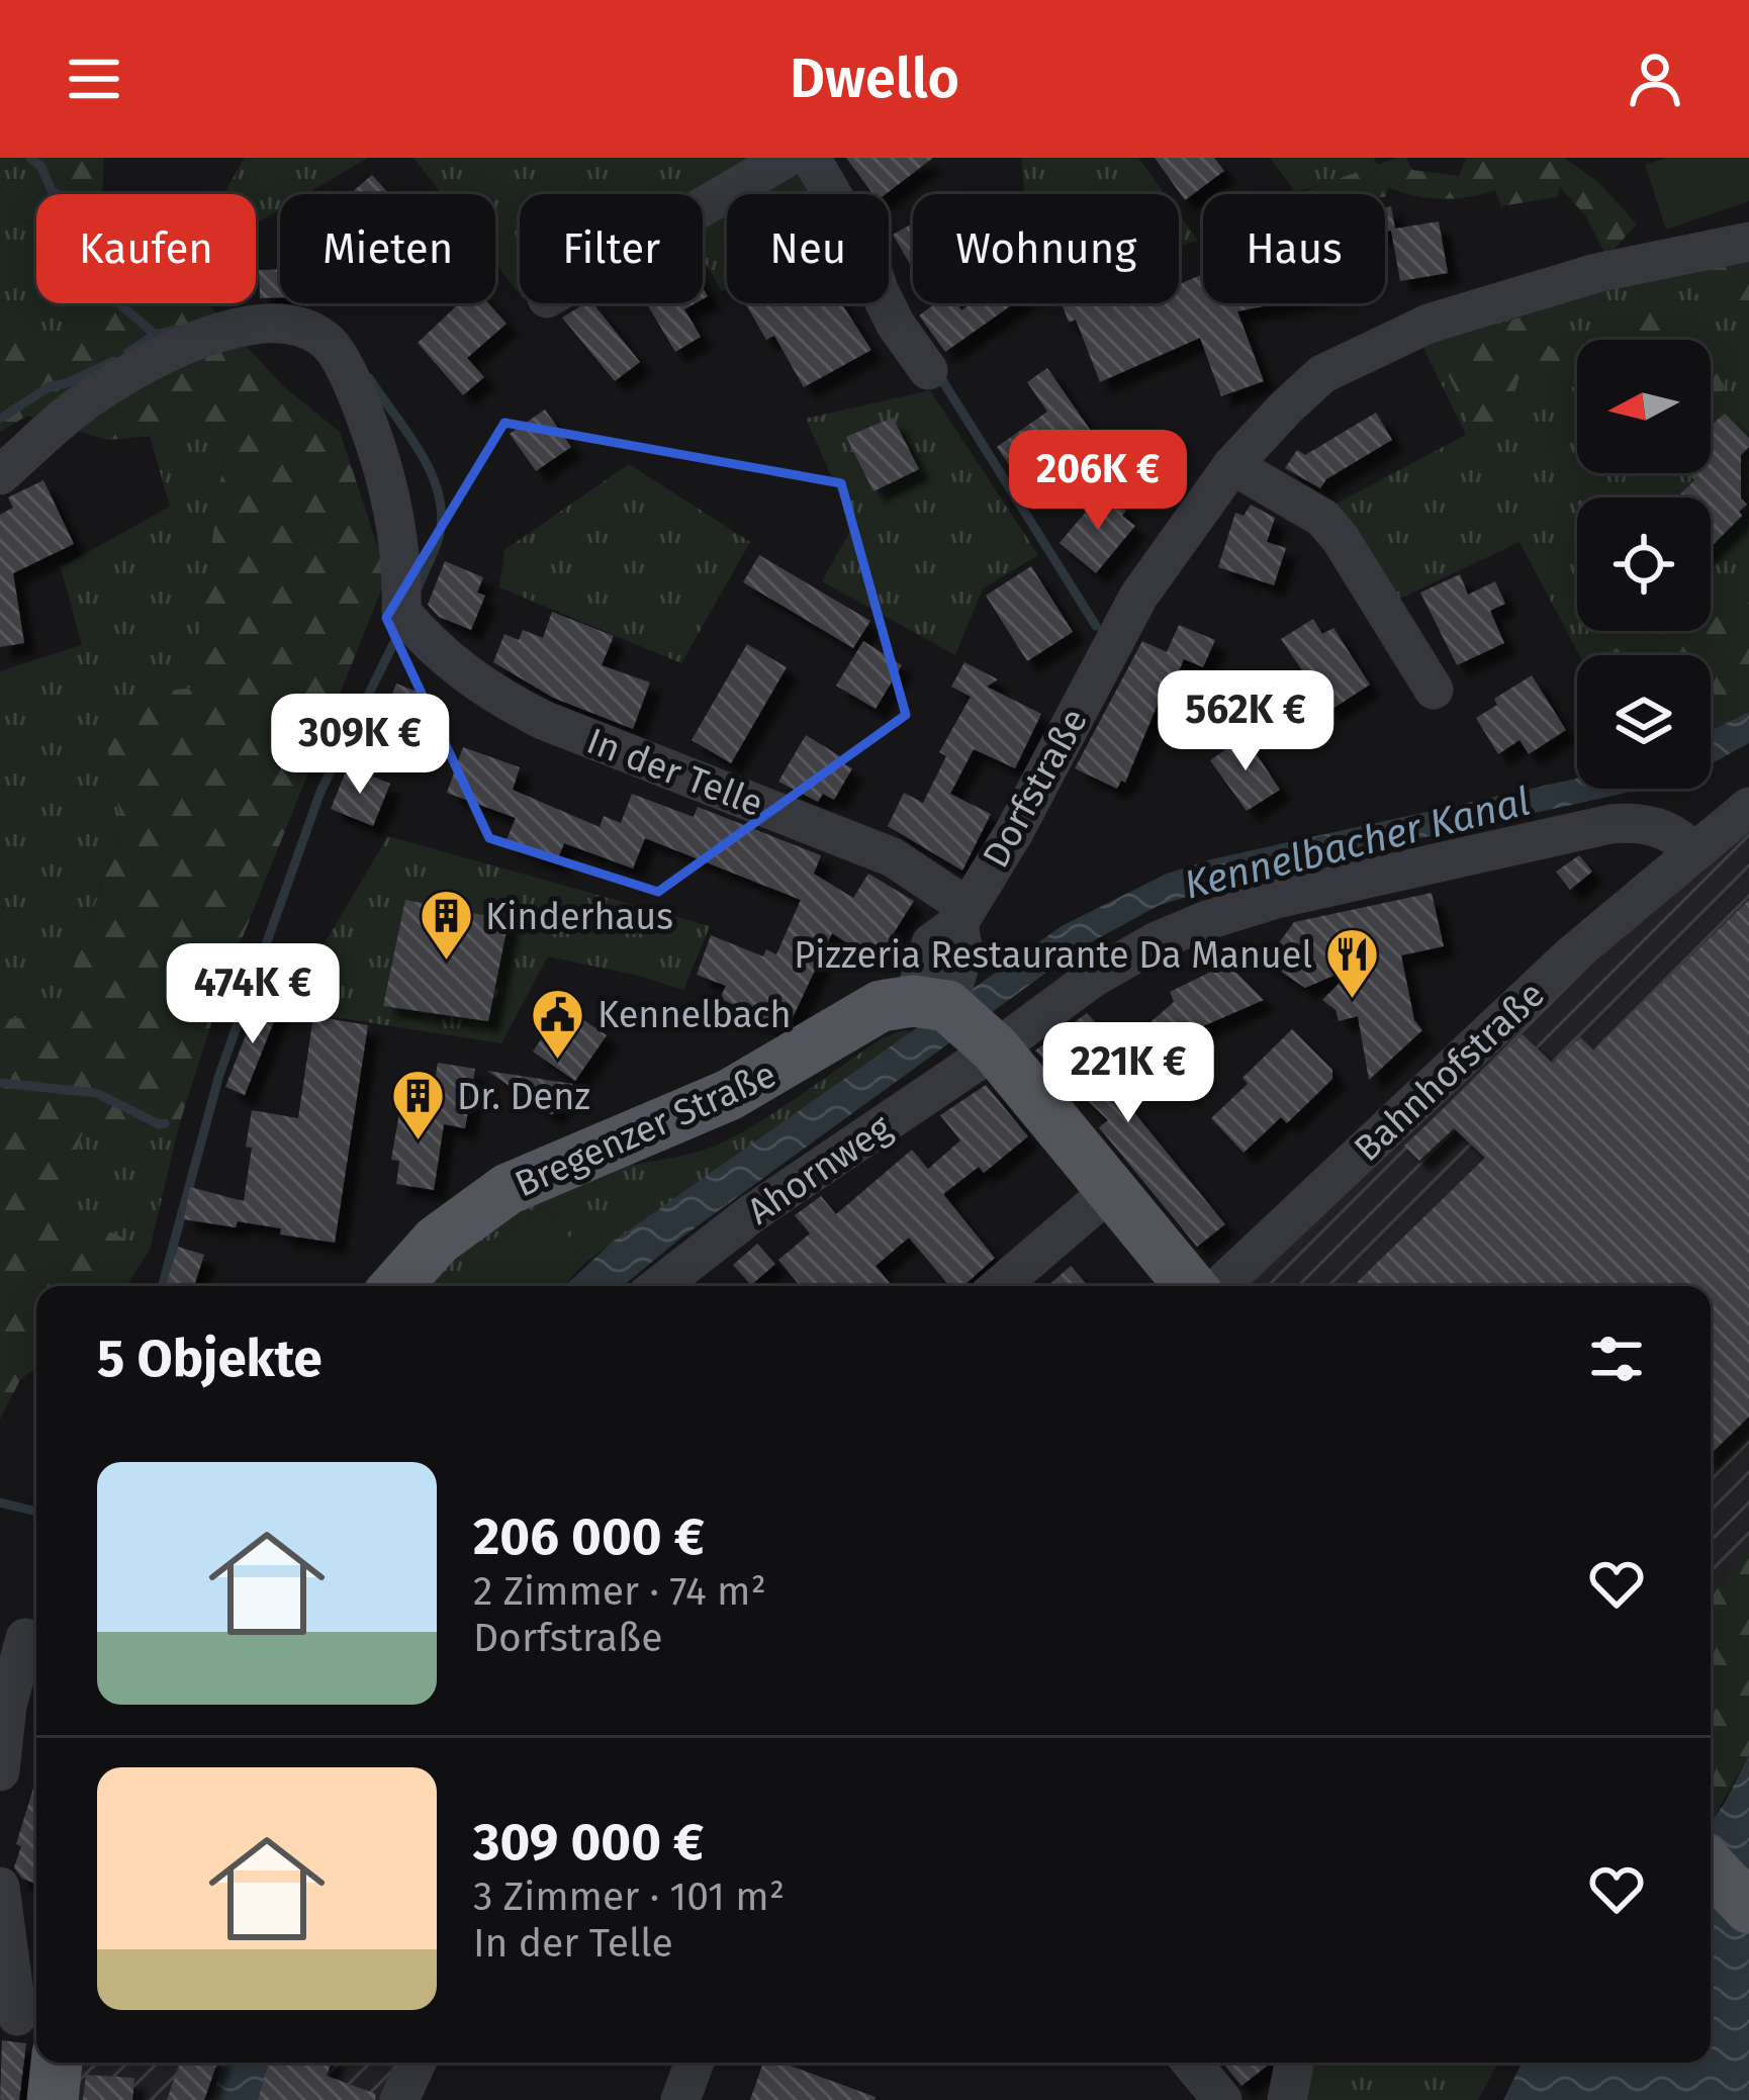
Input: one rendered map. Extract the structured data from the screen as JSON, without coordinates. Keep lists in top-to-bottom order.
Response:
{
  "streets": {
    "main road": ["Bregenzer Straße"],
    "street": [
      "In der Telle",
      "Dorfstraße",
      "Bahnhofstraße",
      "Ahornweg"
    ]
  },
  "crossings": [
    ["In der Telle", "Dorfstraße"],
    ["Dorfstraße", "Bregenzer Straße"],
    ["Bahnhofstraße", "Ahornweg"]
  ],
  "water": ["Kennelbacher Kanal"],
  "places": {
    "building": ["Kinderhaus", "Dr. Denz"],
    "restaurant": ["Pizzeria Restaurante Da Manuel"],
    "public building": ["Kennelbach"]
  },
  "north": "left",
  "page": {
    "header": "Dwello",
    "chip": [
      "Kaufen",
      "Mieten",
      "Filter",
      "Neu",
      "Wohnung",
      "Haus"
    ],
    "price": [
      "206K €",
      "562K €",
      "309K €",
      "474K €",
      "221K €"
    ],
    "heading": "5 Objekte",
    "list": [
      {
        "name": "206 000 €",
        "note": "2 Zimmer · 74 m² · Dorfstraße"
      },
      {
        "name": "309 000 €",
        "note": "3 Zimmer · 101 m² · In der Telle"
      }
    ]
  }
}
